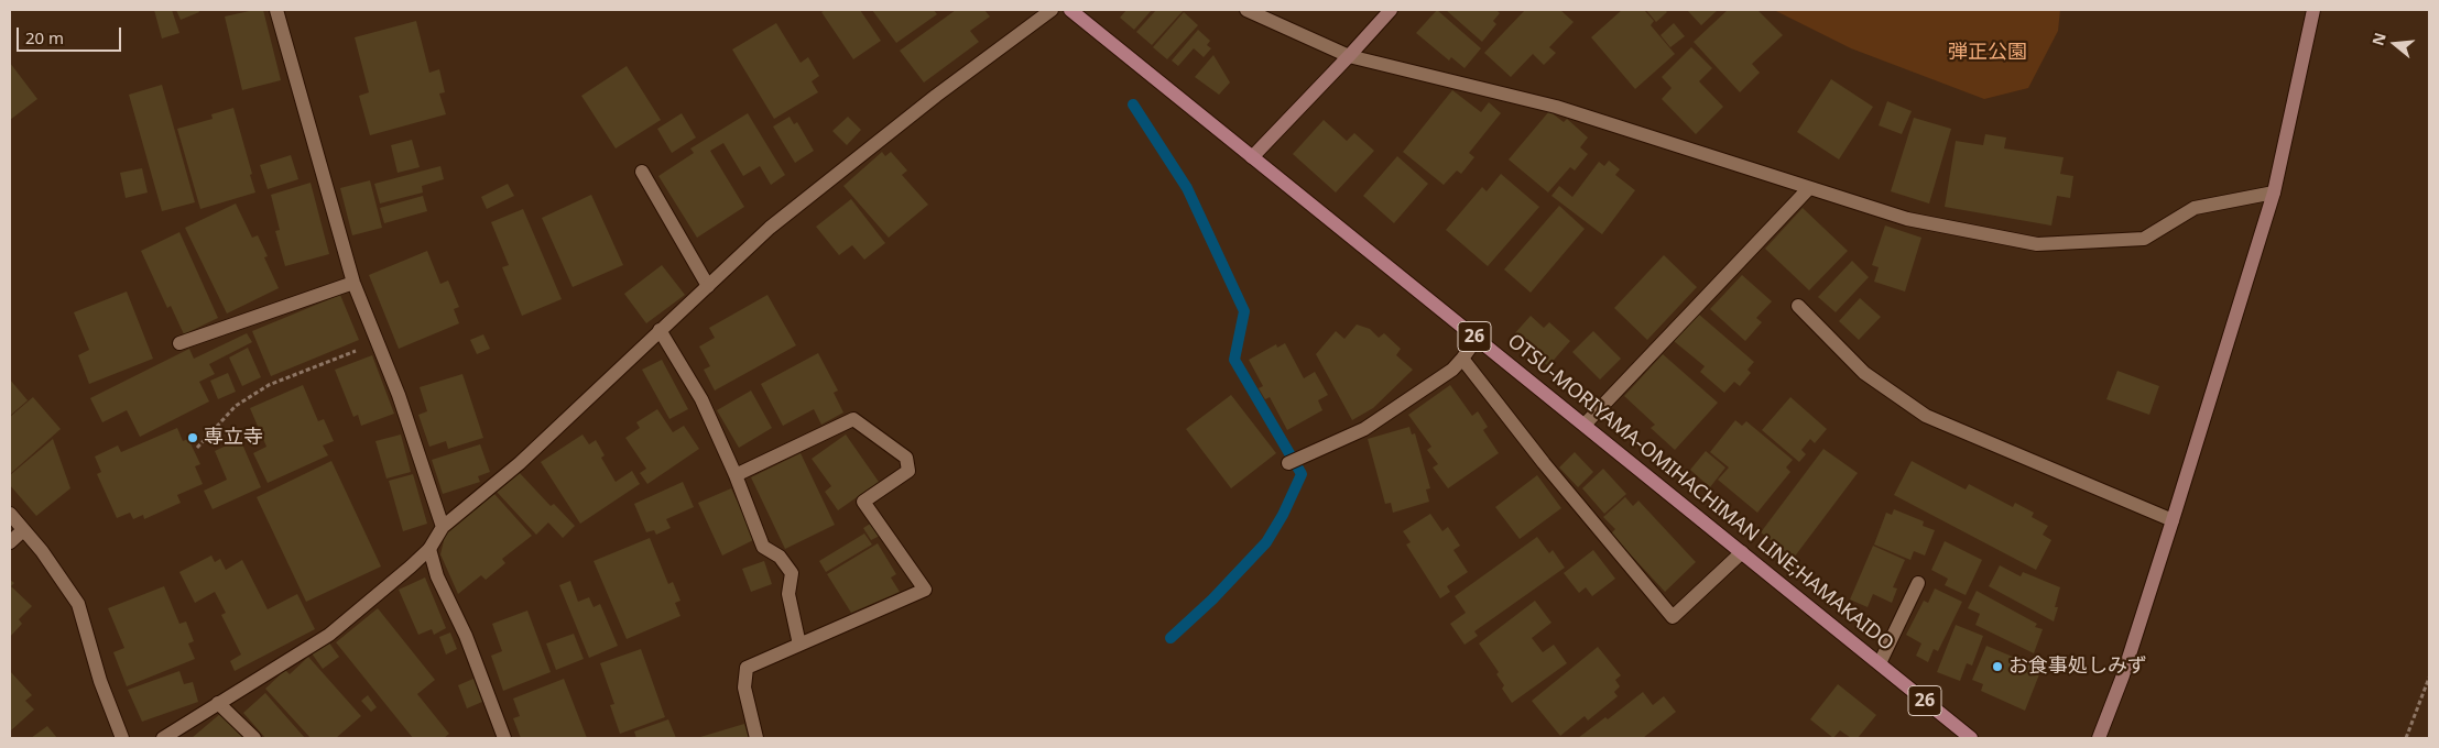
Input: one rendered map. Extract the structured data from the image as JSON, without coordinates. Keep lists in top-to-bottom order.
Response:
{
  "streets": {
    "main road": ["26", "OTSU-MORIYAMA-OMIHACHIMAN LINE;HAMAKAIDO"]
  },
  "parks": ["弾正公園"],
  "places": ["専立寺", "お食事処しみず"],
  "scale_bar": "20 m",
  "north": "left"
}
